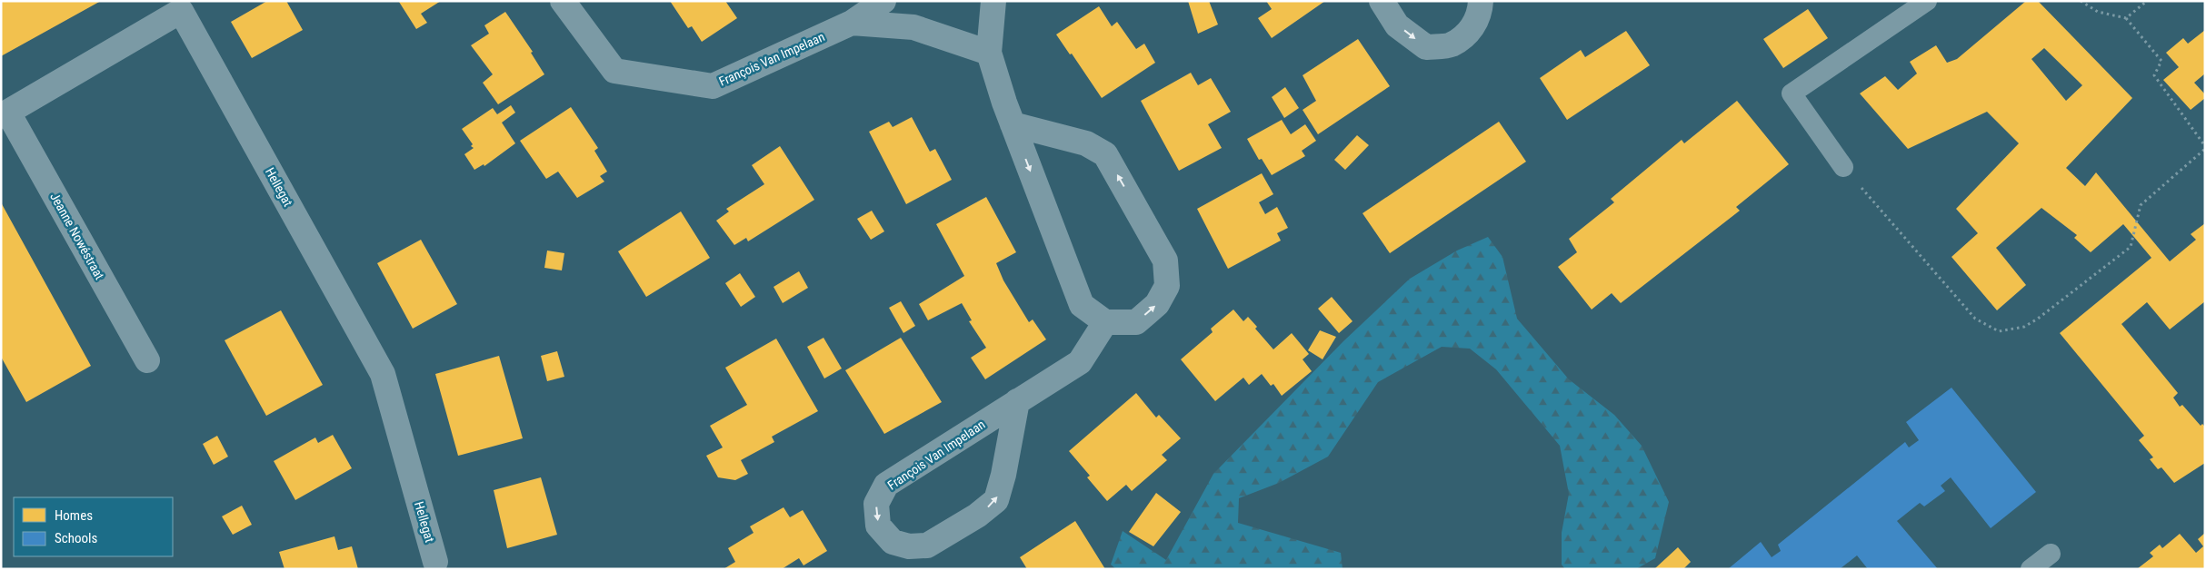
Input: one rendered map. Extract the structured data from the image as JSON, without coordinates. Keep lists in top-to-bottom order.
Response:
{
  "streets": {
    "street": ["François Van Impelaan", "Hellegat", "Jeanne Nowéstraat"]
  },
  "crossings": [
    ["Hellegat", "Jeanne Nowéstraat"]
  ],
  "legend": ["Homes", "Schools"]
}
